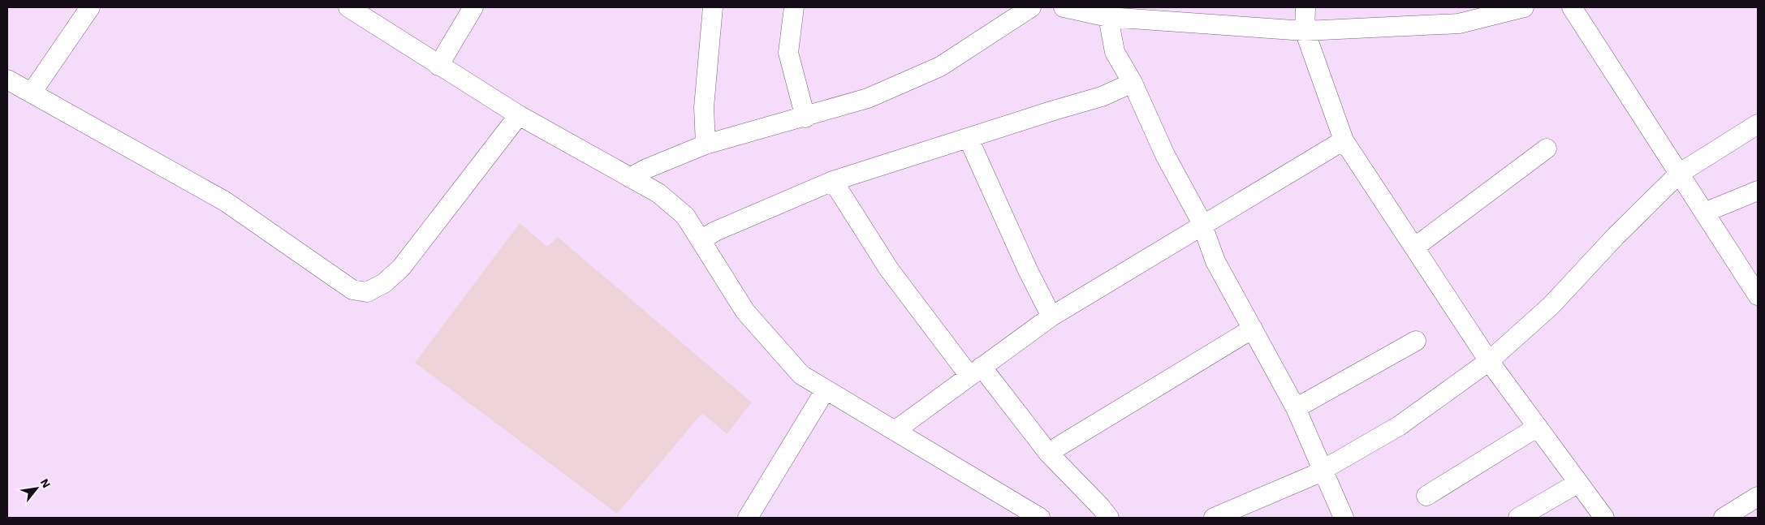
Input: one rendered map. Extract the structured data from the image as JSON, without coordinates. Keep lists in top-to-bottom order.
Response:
{
  "north": "top right"
}
